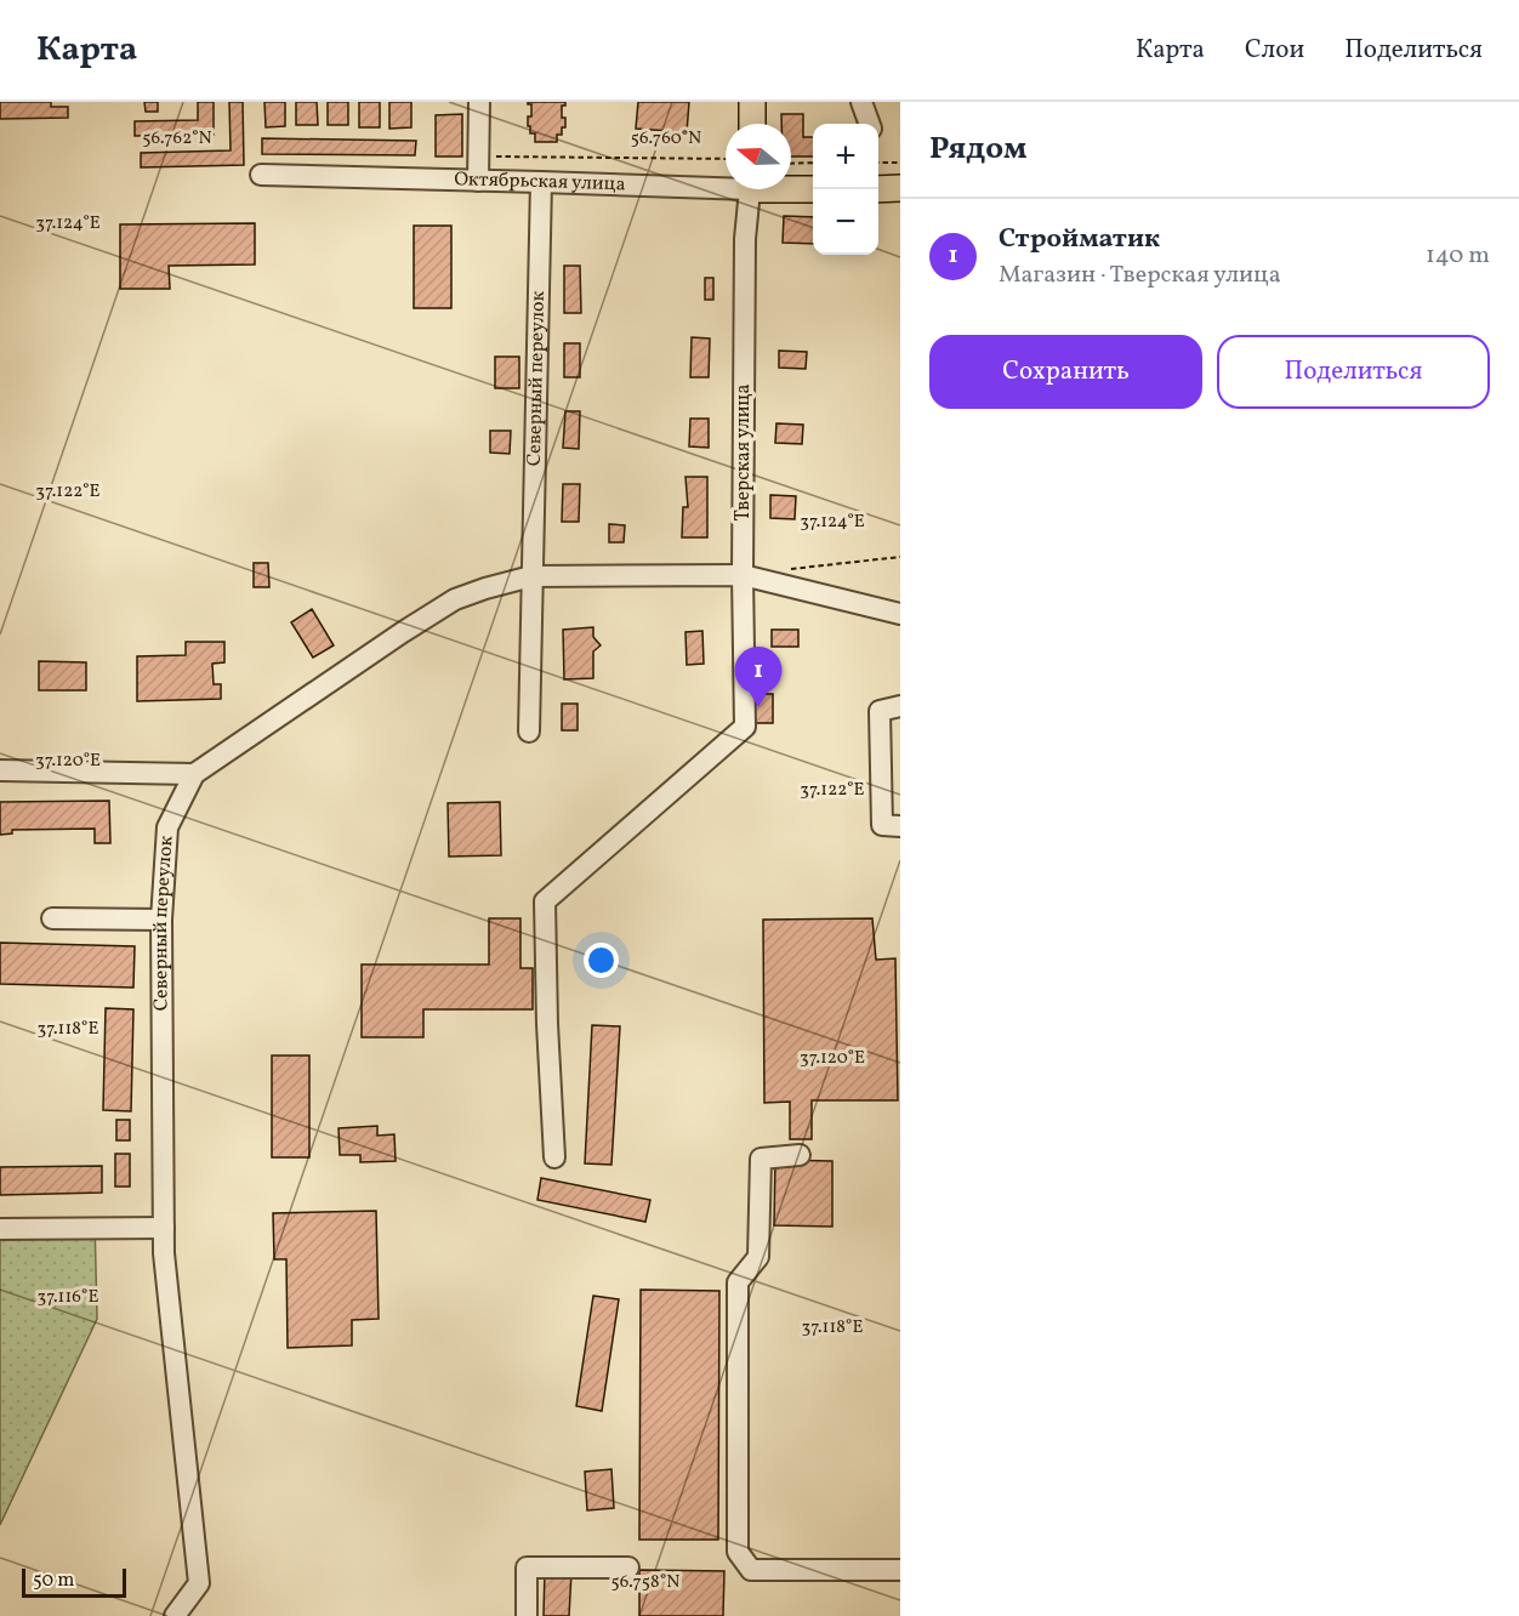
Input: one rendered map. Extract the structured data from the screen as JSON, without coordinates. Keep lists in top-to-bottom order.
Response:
{
  "streets": {
    "main road": ["Октябрьская улица"],
    "street": ["Северный переулок", "Тверская улица"]
  },
  "crossings": [
    ["Октябрьская улица", "Северный переулок"]
  ],
  "scale_bar": "50 m",
  "north": "left",
  "page": {
    "header": "Карта",
    "nav": ["Карта", "Слои", "Поделиться"],
    "heading": "Рядом",
    "map_buttons": ["+", "−"],
    "list": [
      {
        "mark": "1",
        "name": "Стройматик",
        "note": "Магазин · Тверская улица",
        "value": "140 m"
      }
    ],
    "buttons": ["Сохранить", "Поделиться"],
    "pins": "1",
    "scale": "50 m"
  },
  "coordinates": [
    "56.762°N",
    "56.760°N",
    "37.124°E",
    "37.122°E",
    "37.120°E",
    "37.118°E",
    "37.116°E",
    "56.758°N"
  ]
}
